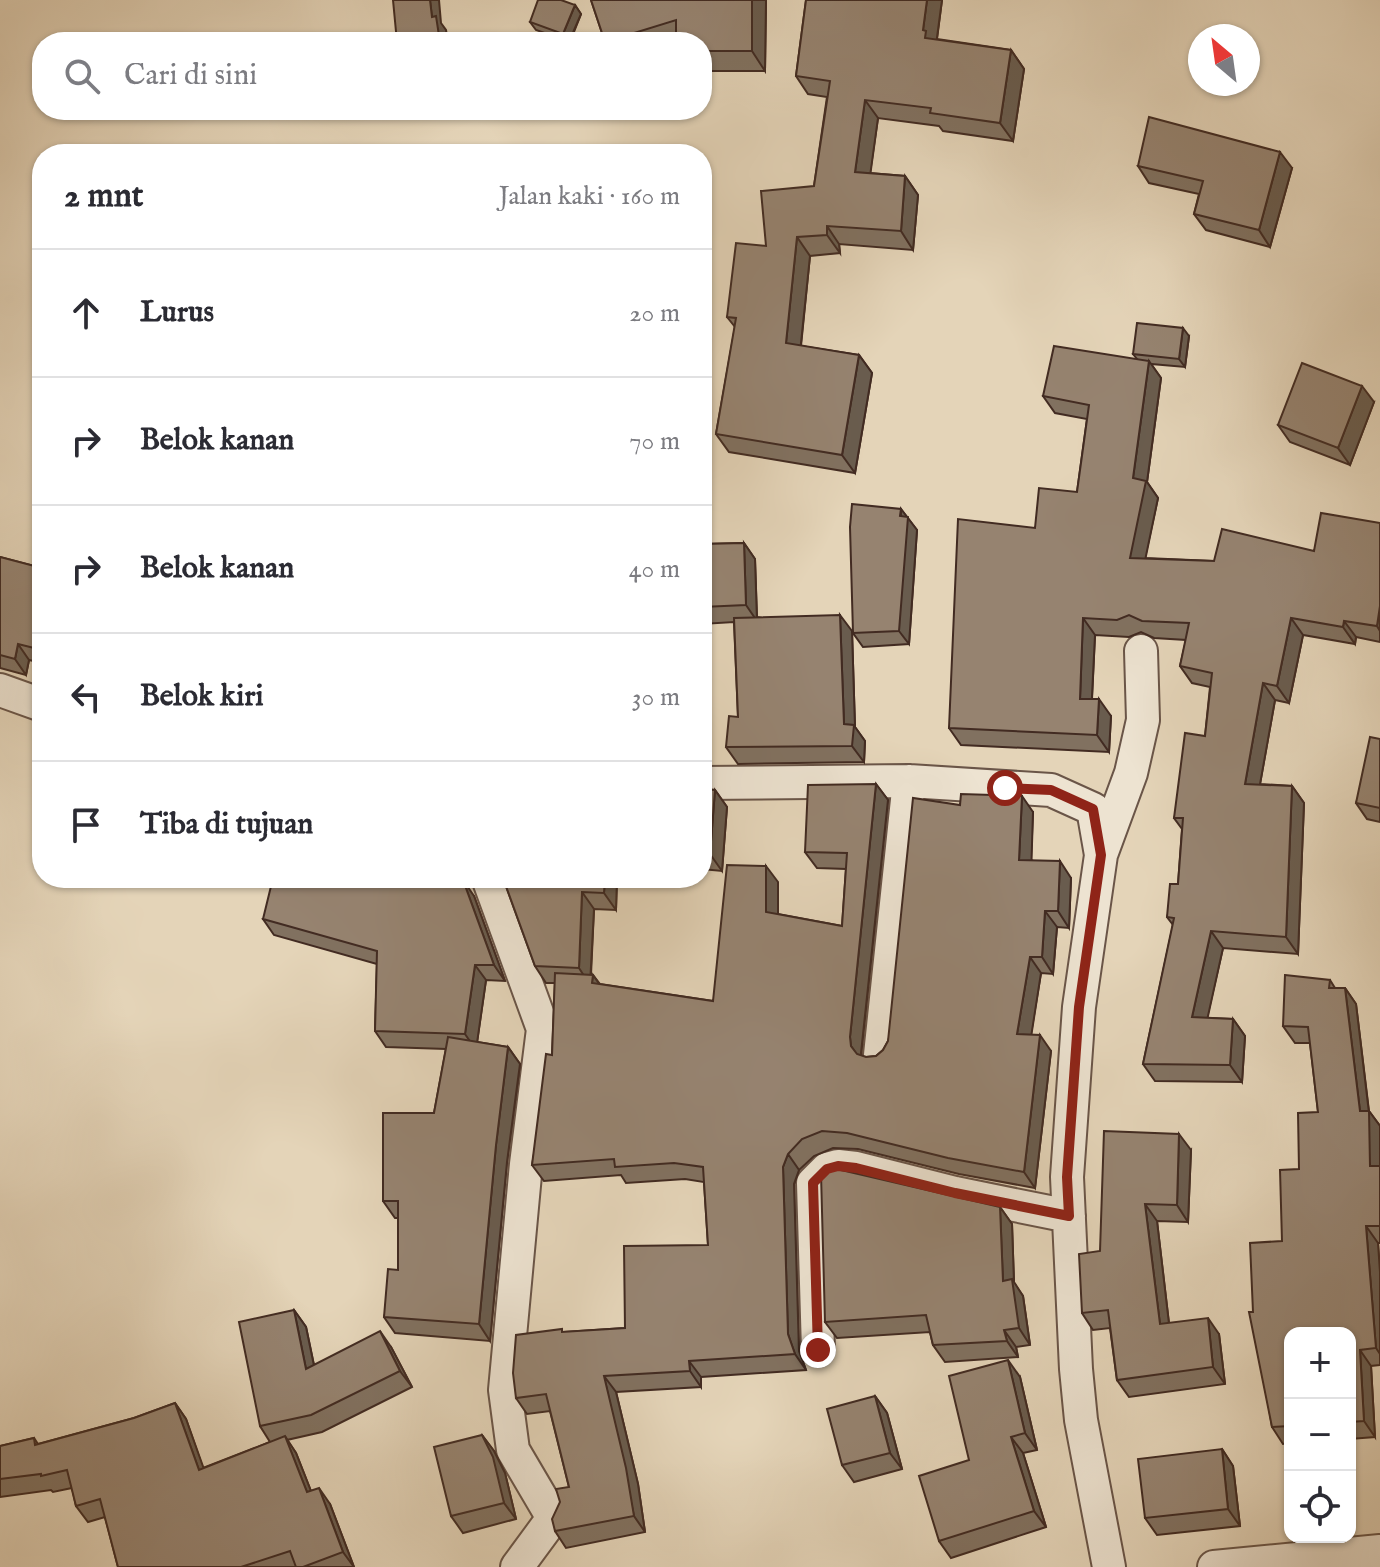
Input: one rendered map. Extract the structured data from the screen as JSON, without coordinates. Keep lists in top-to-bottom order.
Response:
{
  "north": "top left",
  "page": {
    "search": "Cari di sini",
    "heading": ["2 mnt", "Jalan kaki · 160 m"],
    "list": [
      ["Lurus", "20 m"],
      ["Belok kanan", "70 m"],
      ["Belok kanan", "40 m"],
      ["Belok kiri", "30 m"],
      "Tiba di tujuan"
    ],
    "map_buttons": ["+", "−"]
  }
}
